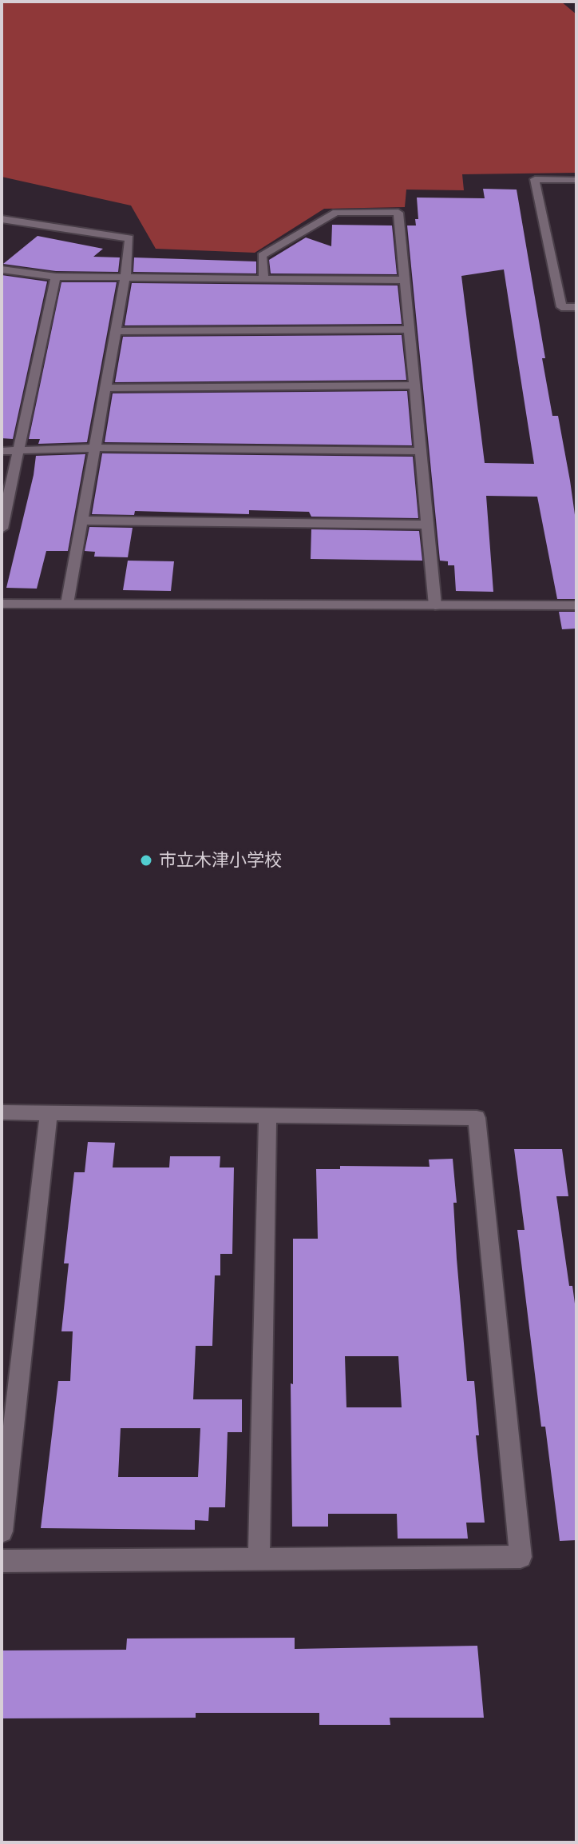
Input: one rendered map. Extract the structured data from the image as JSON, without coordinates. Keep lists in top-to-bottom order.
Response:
{
  "places": ["市立木津小学校"]
}
